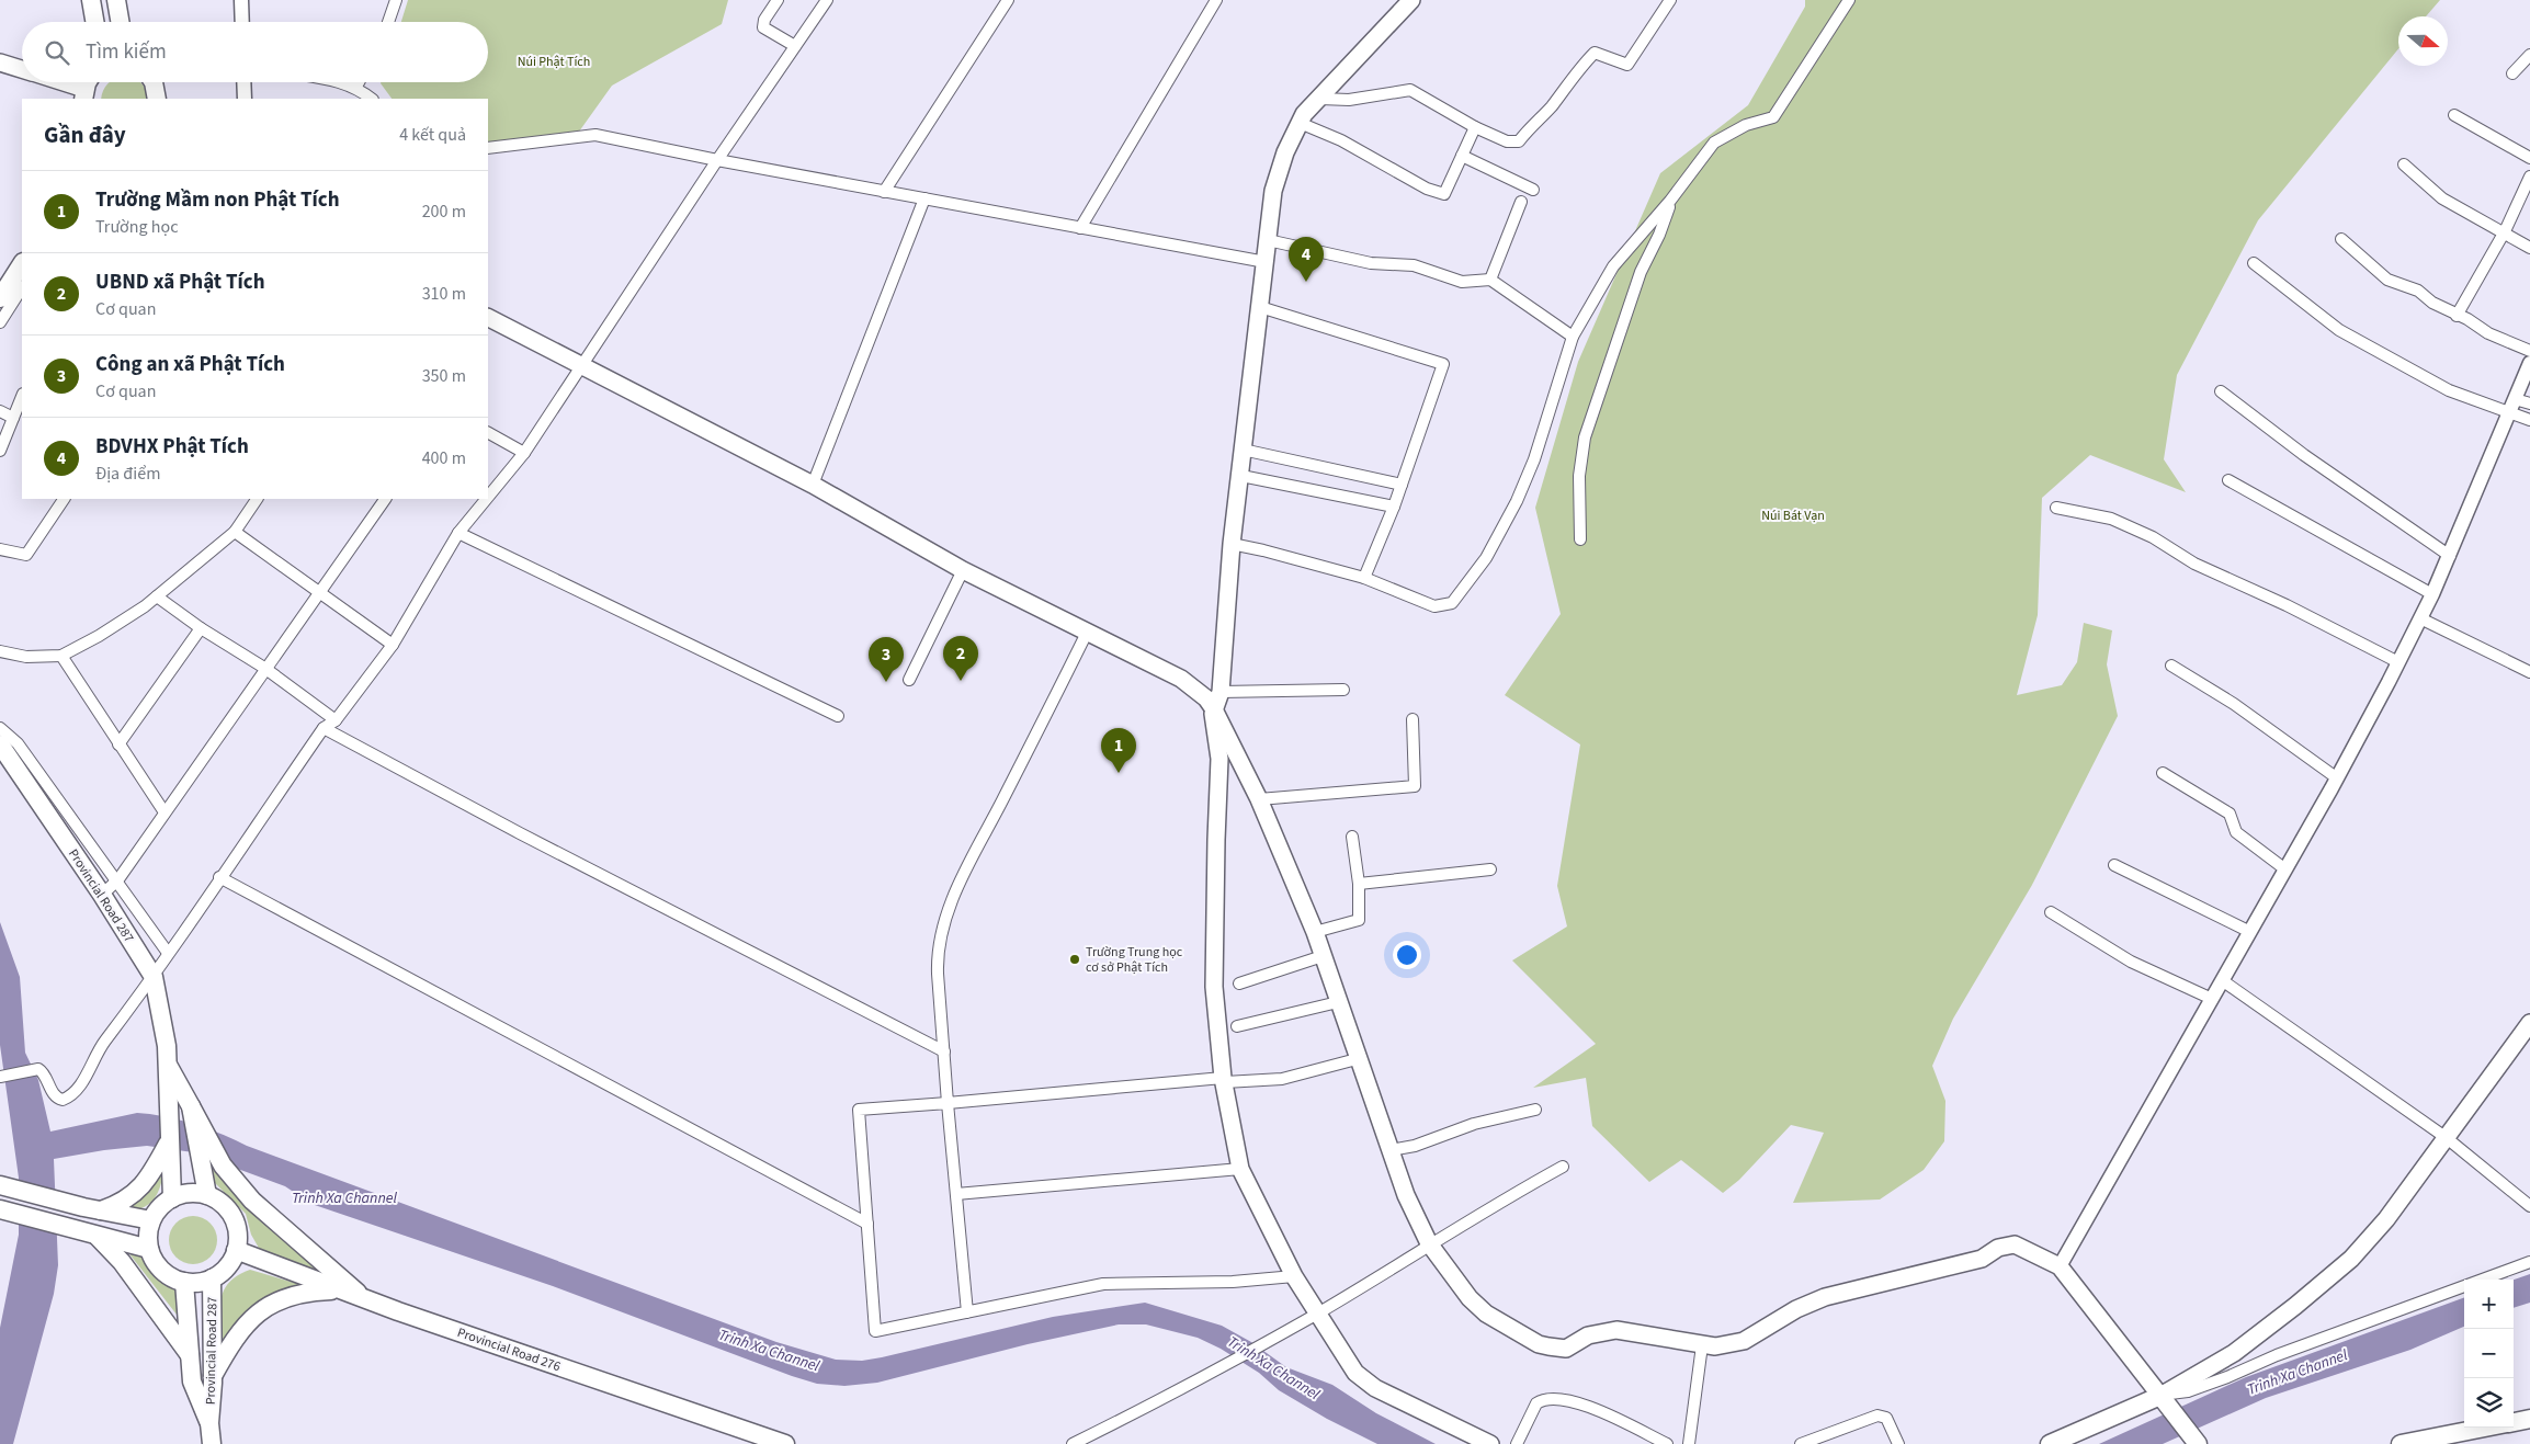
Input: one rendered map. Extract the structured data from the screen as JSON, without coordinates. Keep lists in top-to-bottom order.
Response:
{
  "streets": {
    "main road": ["Provincial Road 287", "Provincial Road 276"]
  },
  "crossings": [
    ["Provincial Road 287", "Provincial Road 276"]
  ],
  "water": ["Trinh Xa Channel"],
  "parks": ["Núi Phật Tích", "Núi Bát Vạn"],
  "places": ["Trường Trung học cơ sở Phật Tích"],
  "north": "right",
  "page": {
    "search": "Tìm kiếm",
    "heading": ["Gần đây", "4 kết quả"],
    "list": [
      {
        "mark": "1",
        "name": "Trường Mầm non Phật Tích",
        "note": "Trường học",
        "value": "200 m"
      },
      {
        "mark": "2",
        "name": "UBND xã Phật Tích",
        "note": "Cơ quan",
        "value": "310 m"
      },
      {
        "mark": "3",
        "name": "Công an xã Phật Tích",
        "note": "Cơ quan",
        "value": "350 m"
      },
      {
        "mark": "4",
        "name": "BDVHX Phật Tích",
        "note": "Địa điểm",
        "value": "400 m"
      }
    ],
    "pins": [
      "4",
      "2",
      "3",
      "1"
    ],
    "map_buttons": ["+", "−"]
  }
}
